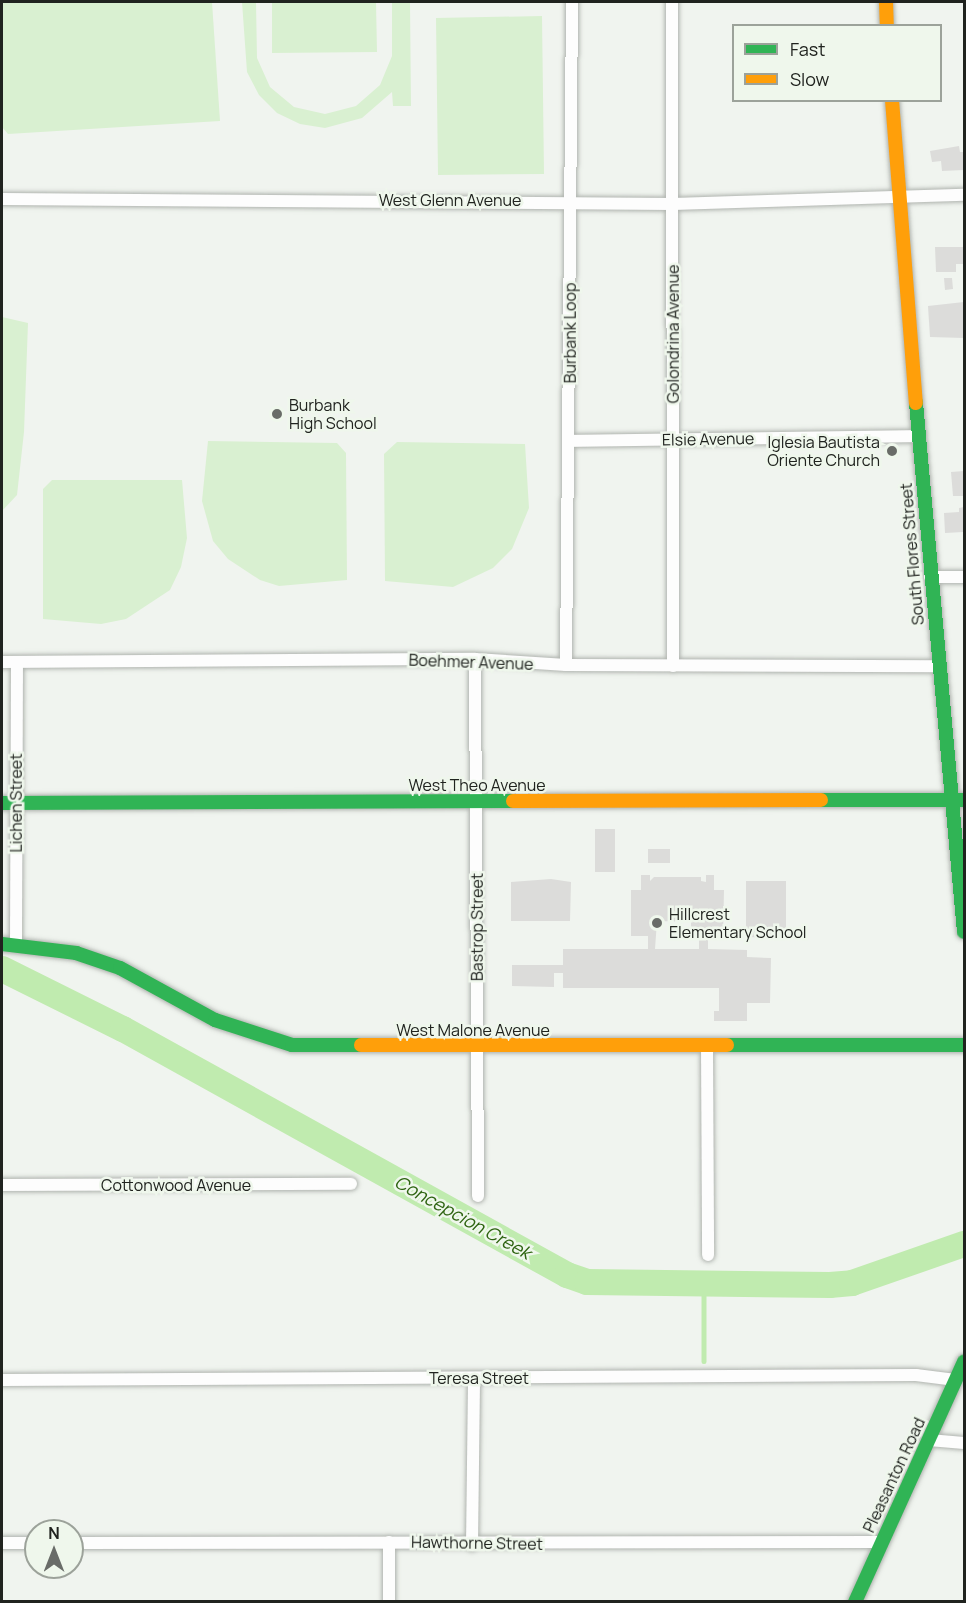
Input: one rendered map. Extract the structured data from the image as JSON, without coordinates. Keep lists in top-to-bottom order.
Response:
{
  "streets": {
    "street": [
      "West Glenn Avenue",
      "Burbank Loop",
      "Golondrina Avenue",
      "Elsie Avenue",
      "South Flores Street",
      "Boehmer Avenue",
      "West Theo Avenue",
      "Lichen Street",
      "Bastrop Street",
      "West Malone Avenue",
      "Cottonwood Avenue",
      "Teresa Street",
      "Pleasanton Road",
      "Hawthorne Street"
    ]
  },
  "crossings": [
    ["West Glenn Avenue", "Burbank Loop"],
    ["West Glenn Avenue", "Golondrina Avenue"],
    ["West Glenn Avenue", "South Flores Street"],
    ["Burbank Loop", "Elsie Avenue"],
    ["Burbank Loop", "Boehmer Avenue"],
    ["Golondrina Avenue", "Elsie Avenue"],
    ["Golondrina Avenue", "Boehmer Avenue"],
    ["Elsie Avenue", "South Flores Street"],
    ["South Flores Street", "Boehmer Avenue"],
    ["South Flores Street", "West Theo Avenue"],
    ["Boehmer Avenue", "Lichen Street"],
    ["Boehmer Avenue", "Bastrop Street"],
    ["West Theo Avenue", "Lichen Street"],
    ["West Theo Avenue", "Bastrop Street"],
    ["Lichen Street", "West Malone Avenue"],
    ["Bastrop Street", "West Malone Avenue"],
    ["Teresa Street", "Pleasanton Road"],
    ["Pleasanton Road", "Hawthorne Street"]
  ],
  "water": ["Concepcion Creek"],
  "places": ["Burbank High School", "Iglesia Bautista Oriente Church", "Hillcrest Elementary School"],
  "legend": ["Fast", "Slow"],
  "north": "top"
}
